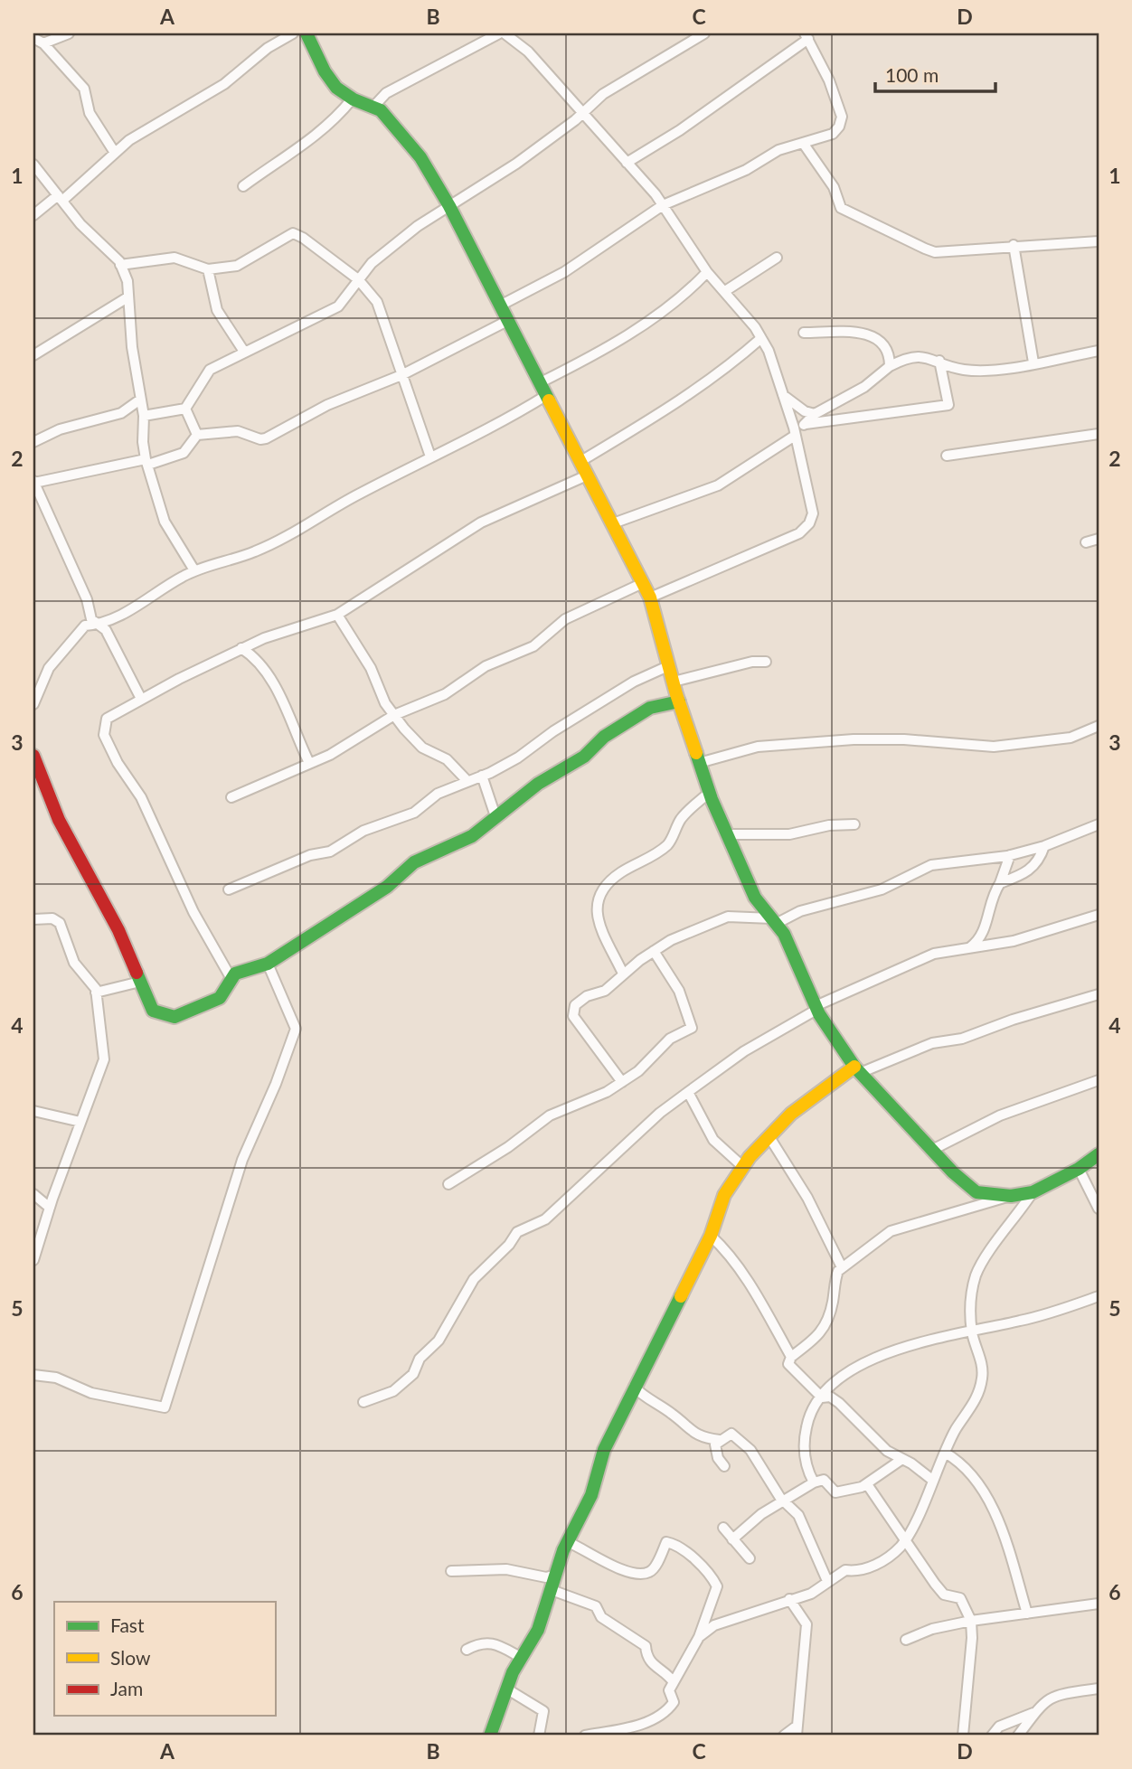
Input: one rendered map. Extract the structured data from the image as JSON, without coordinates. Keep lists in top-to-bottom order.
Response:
{
  "legend": ["Fast", "Slow", "Jam"],
  "scale_bar": "100 m",
  "grid": {
    "columns": [
      "A",
      "B",
      "C",
      "D"
    ],
    "rows": [
      "1",
      "2",
      "3",
      "4",
      "5",
      "6"
    ]
  }
}
